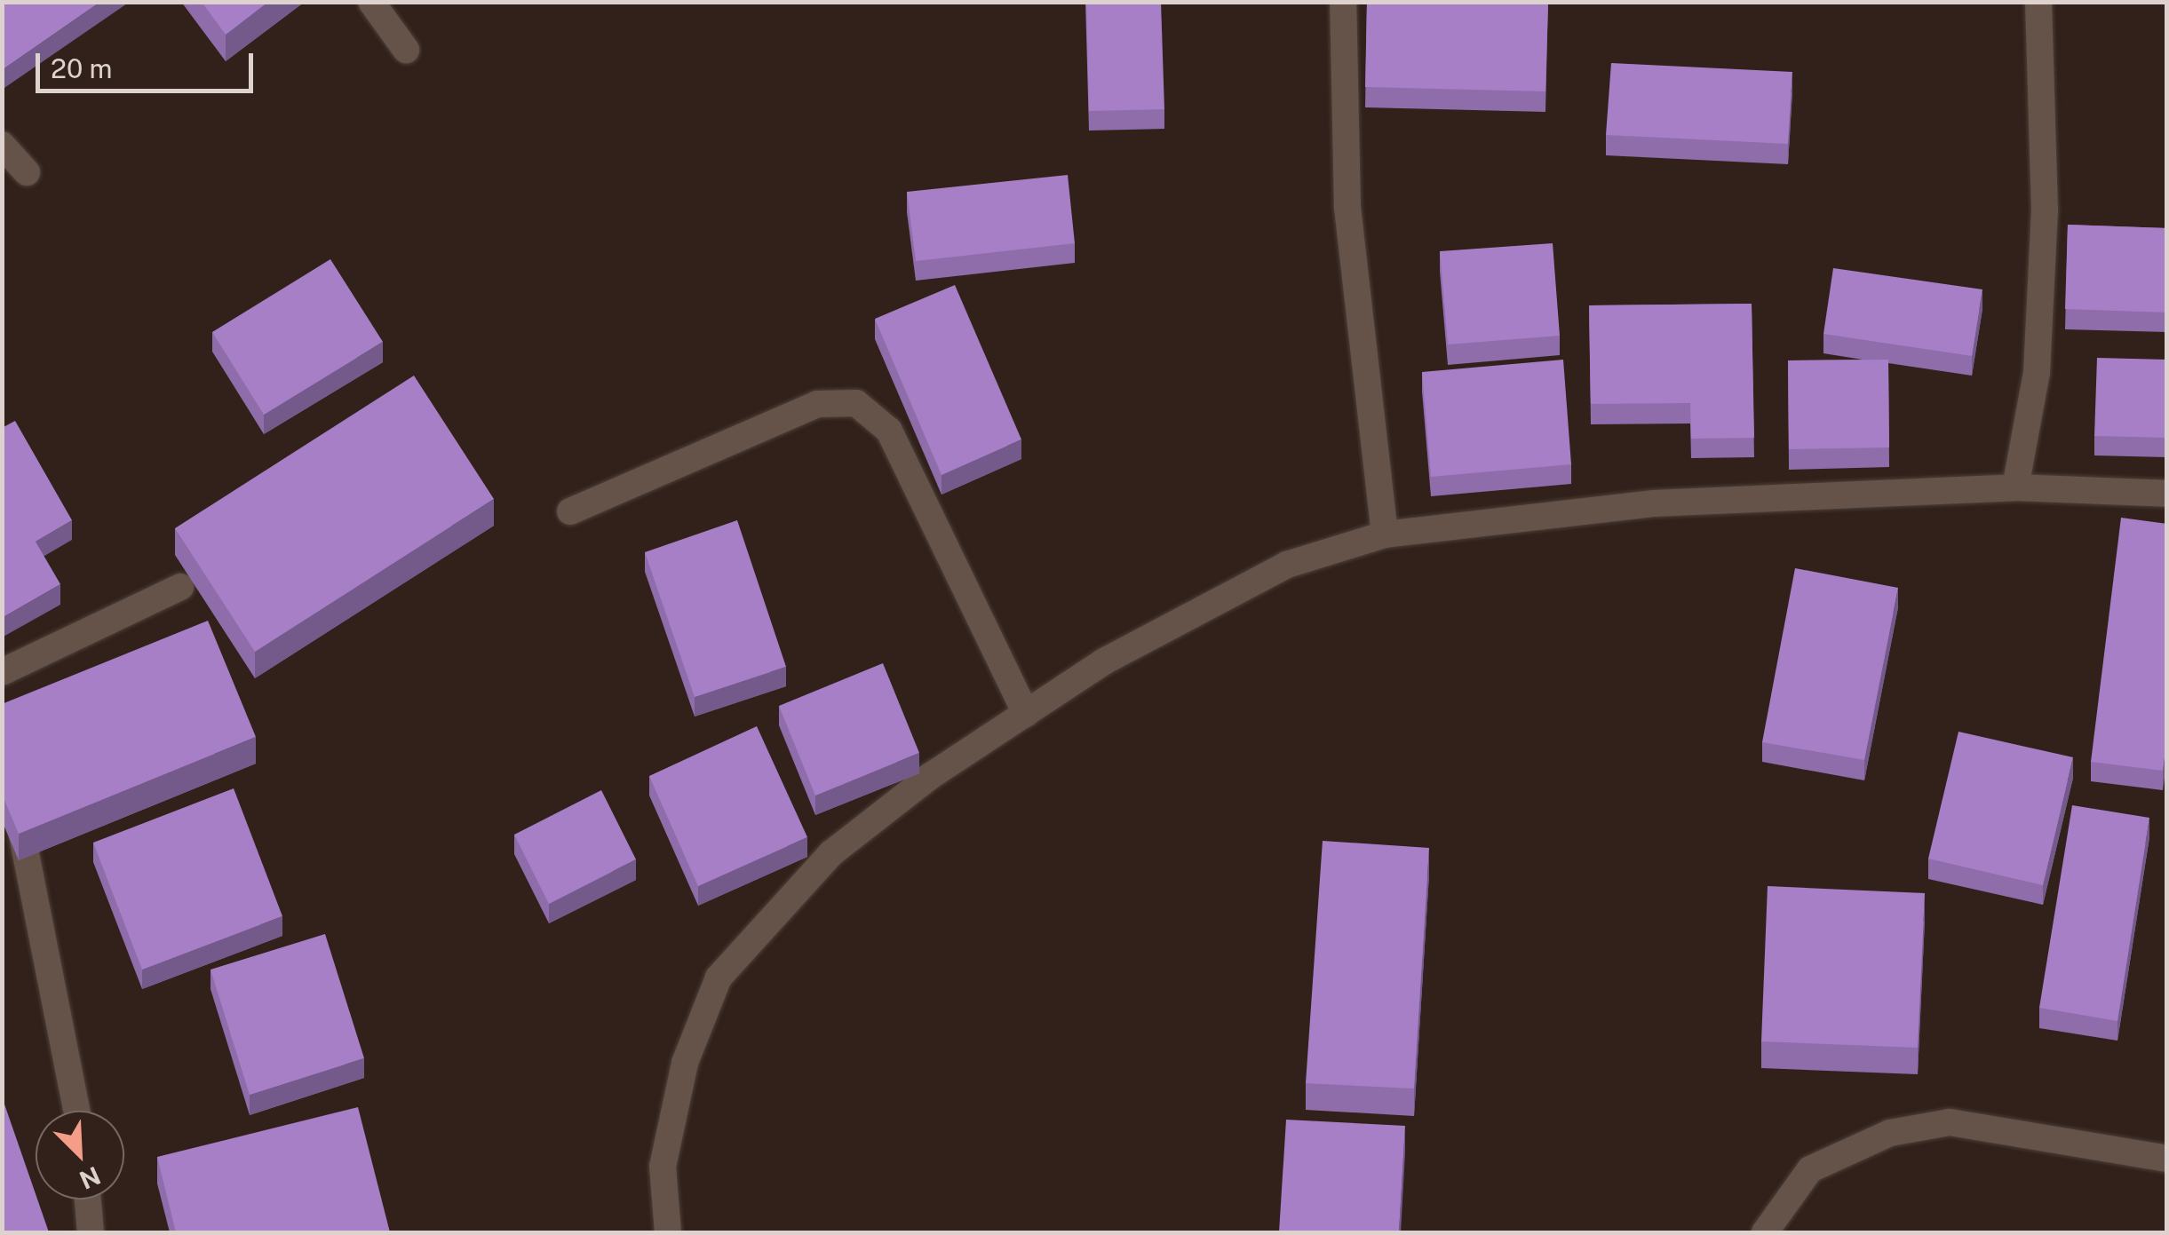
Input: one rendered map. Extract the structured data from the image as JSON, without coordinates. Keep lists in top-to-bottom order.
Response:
{
  "scale_bar": "20 m",
  "north": "bottom right"
}
